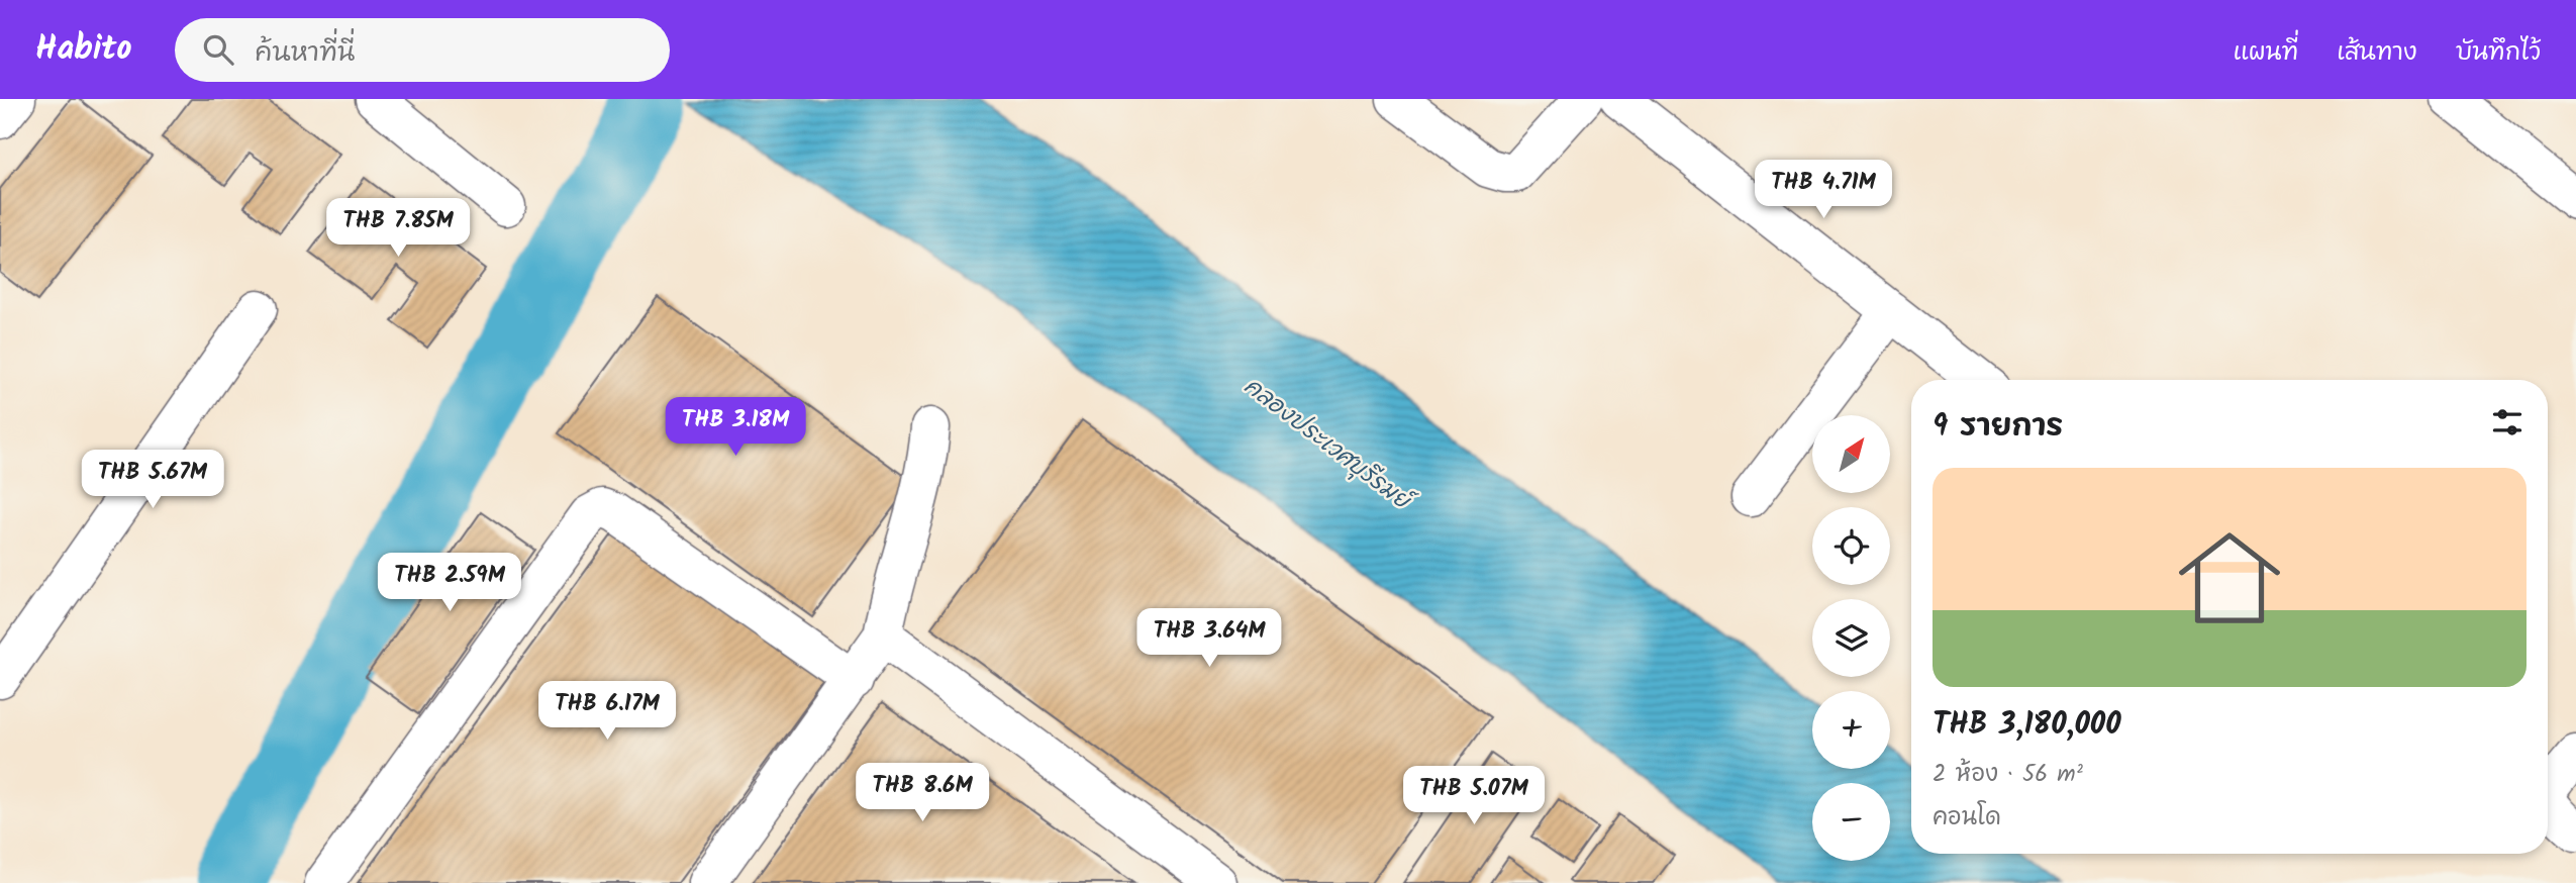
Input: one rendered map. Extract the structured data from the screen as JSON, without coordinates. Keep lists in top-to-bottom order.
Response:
{
  "water": ["คลองประเวศบุรีรมย์"],
  "north": "top right",
  "page": {
    "header": "Habito",
    "search": "ค้นหาที่นี่",
    "nav": ["แผนที่", "เส้นทาง", "บันทึกไว้"],
    "price": [
      "THB 4.71M",
      "THB 7.85M",
      "THB 3.18M",
      "THB 5.67M",
      "THB 2.59M",
      "THB 3.64M",
      "THB 6.17M",
      "THB 8.6M",
      "THB 5.07M"
    ],
    "heading": "9 รายการ",
    "map_buttons": ["+", "−"],
    "list": [
      {
        "name": "THB 3,180,000",
        "note": "2 ห้อง · 56 m² · คอนโด"
      }
    ]
  }
}
